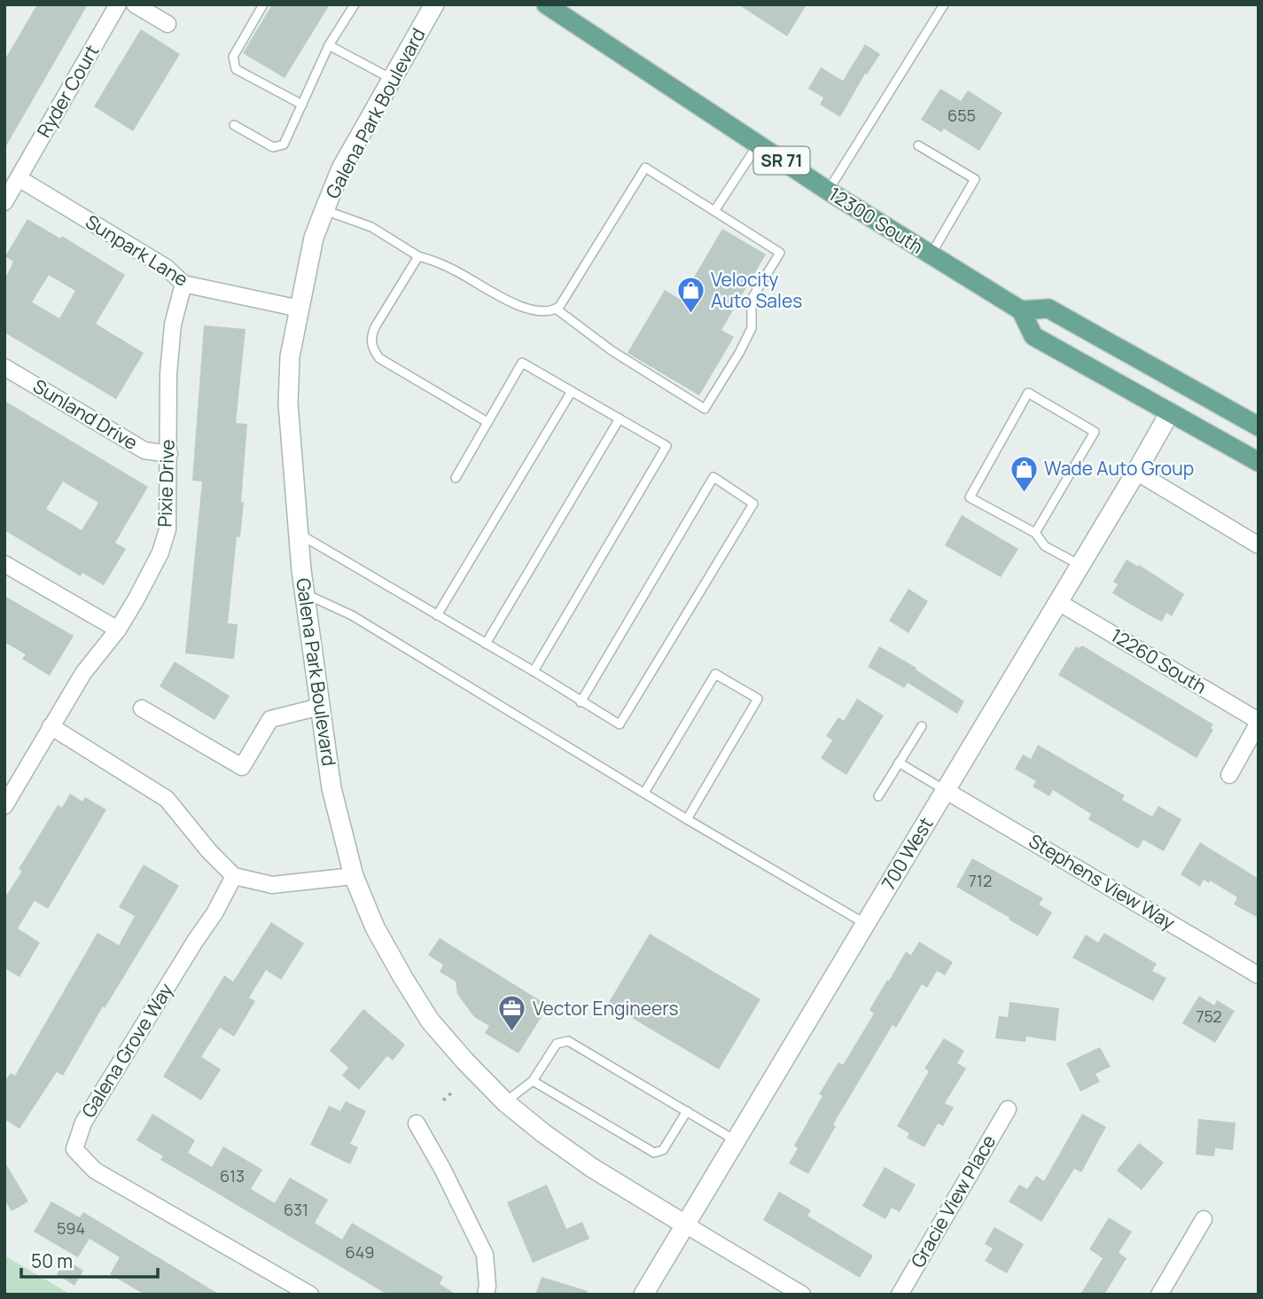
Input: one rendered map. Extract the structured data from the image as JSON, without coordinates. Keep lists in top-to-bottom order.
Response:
{
  "streets": {
    "main road": ["SR 71", "12300 South"],
    "street": [
      "Ryder Court",
      "Galena Park Boulevard",
      "Sunpark Lane",
      "Sunland Drive",
      "Pixie Drive",
      "12260 South",
      "700 West",
      "Stephens View Way",
      "Galena Grove Way",
      "Gracie View Place"
    ]
  },
  "crossings": [
    ["Ryder Court", "Sunpark Lane"],
    ["Galena Park Boulevard", "Sunpark Lane"],
    ["Galena Park Boulevard", "700 West"],
    ["Sunpark Lane", "Pixie Drive"],
    ["Sunland Drive", "Pixie Drive"],
    ["12260 South", "700 West"],
    ["700 West", "Stephens View Way"]
  ],
  "places": {
    "shop": ["Velocity Auto Sales", "Wade Auto Group"],
    "office": ["Vector Engineers"]
  },
  "house_numbers": [
    "655",
    "712",
    "752",
    "613",
    "631",
    "594",
    "649"
  ],
  "scale_bar": "50 m"
}
